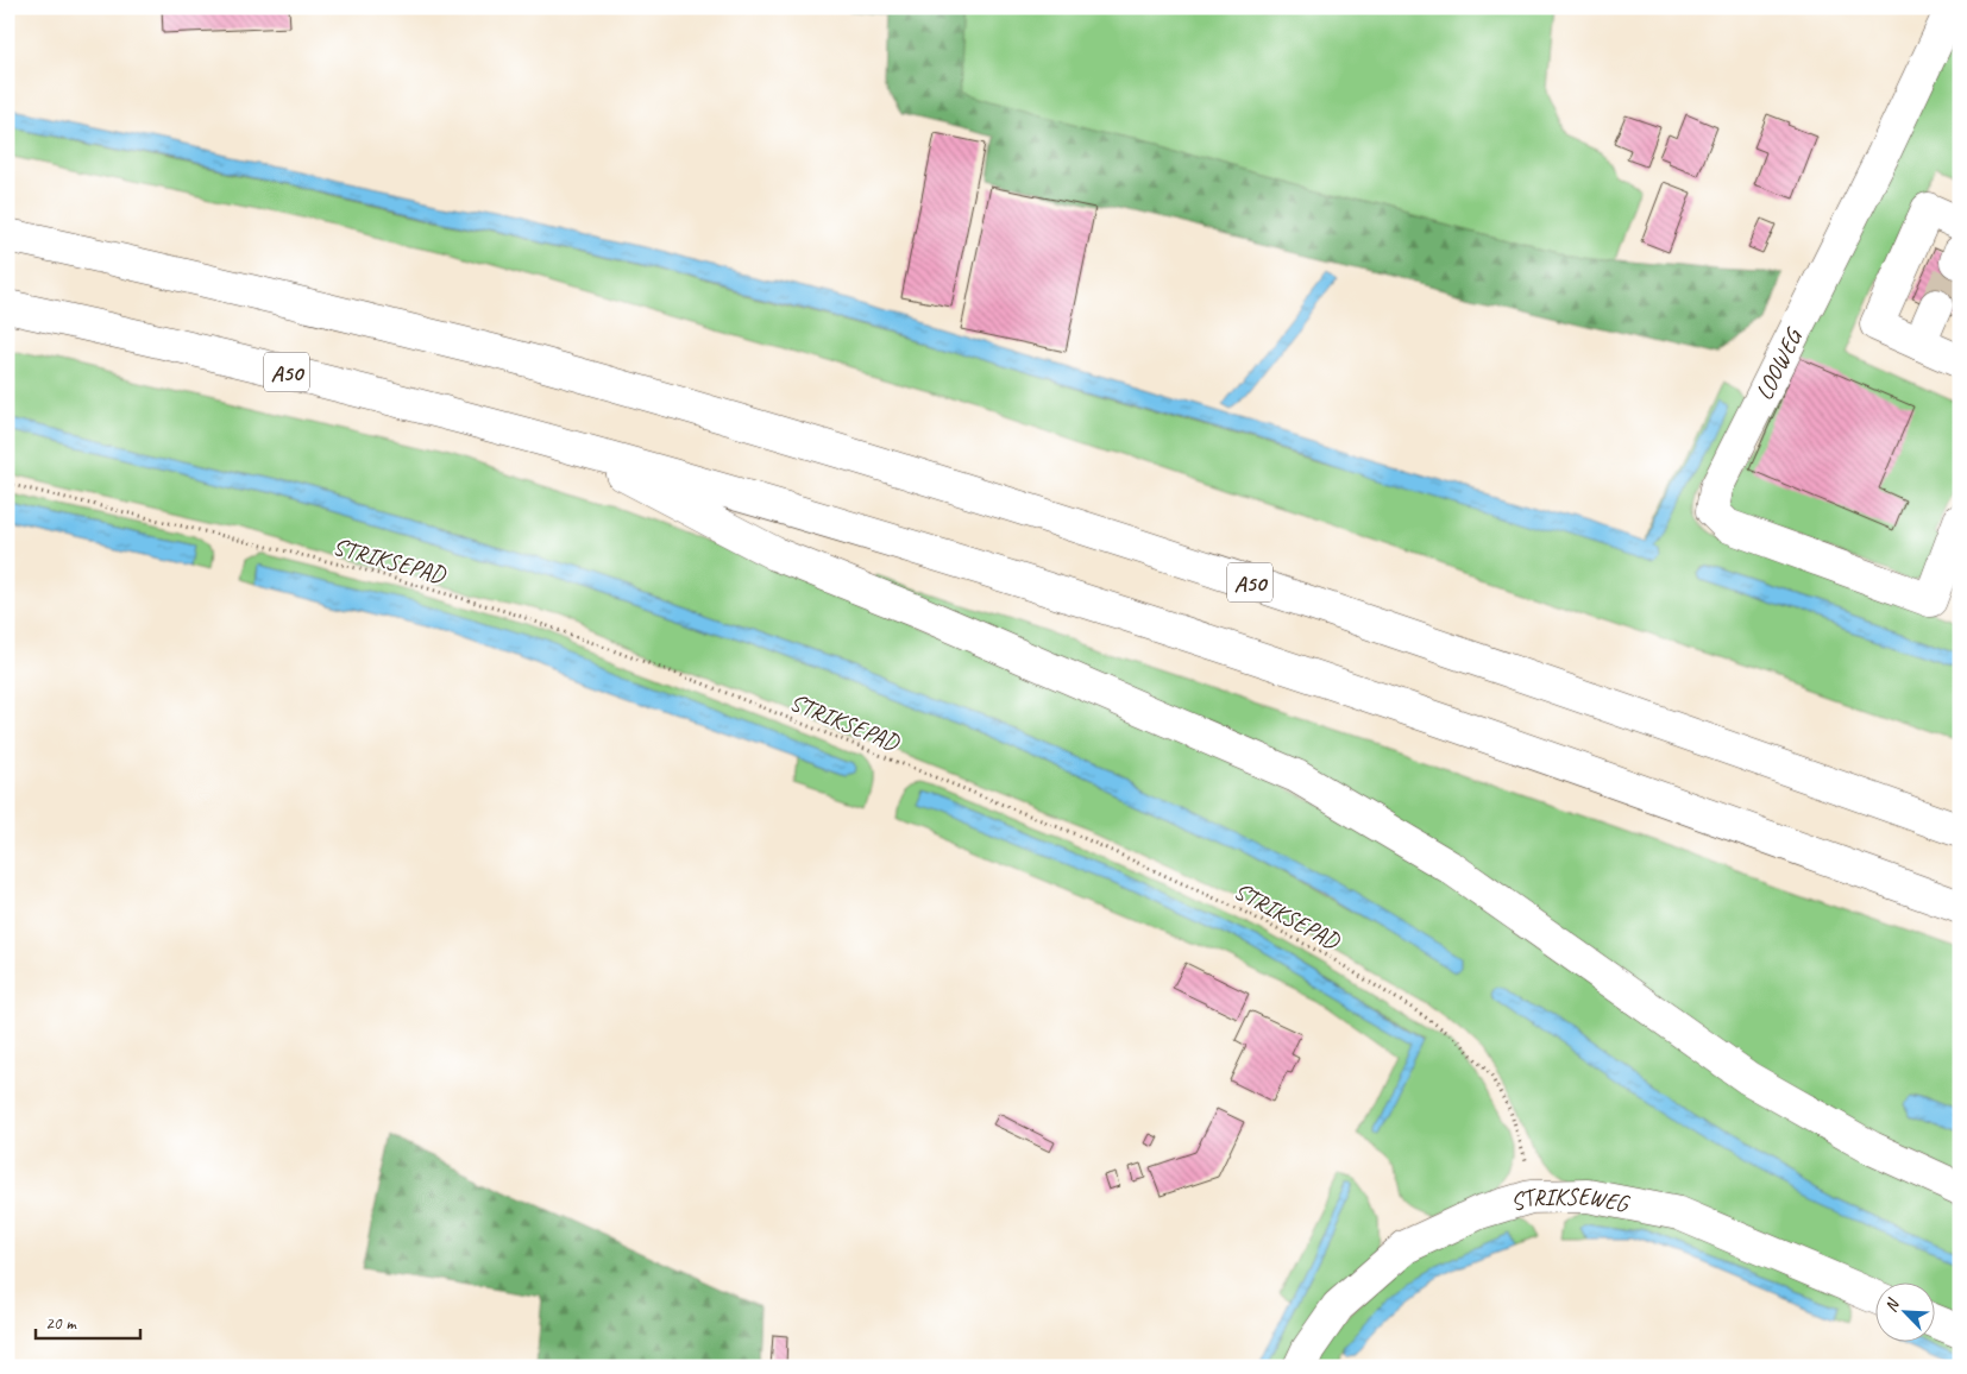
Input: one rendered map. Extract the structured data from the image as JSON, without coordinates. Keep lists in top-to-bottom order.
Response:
{
  "streets": {
    "main road": ["LOOWEG", "A50", "STRIKSEWEG"],
    "path": ["STRIKSEPAD"]
  },
  "crossings": [
    ["STRIKSEPAD", "STRIKSEWEG"]
  ],
  "scale_bar": "20 m",
  "north": "top left"
}
